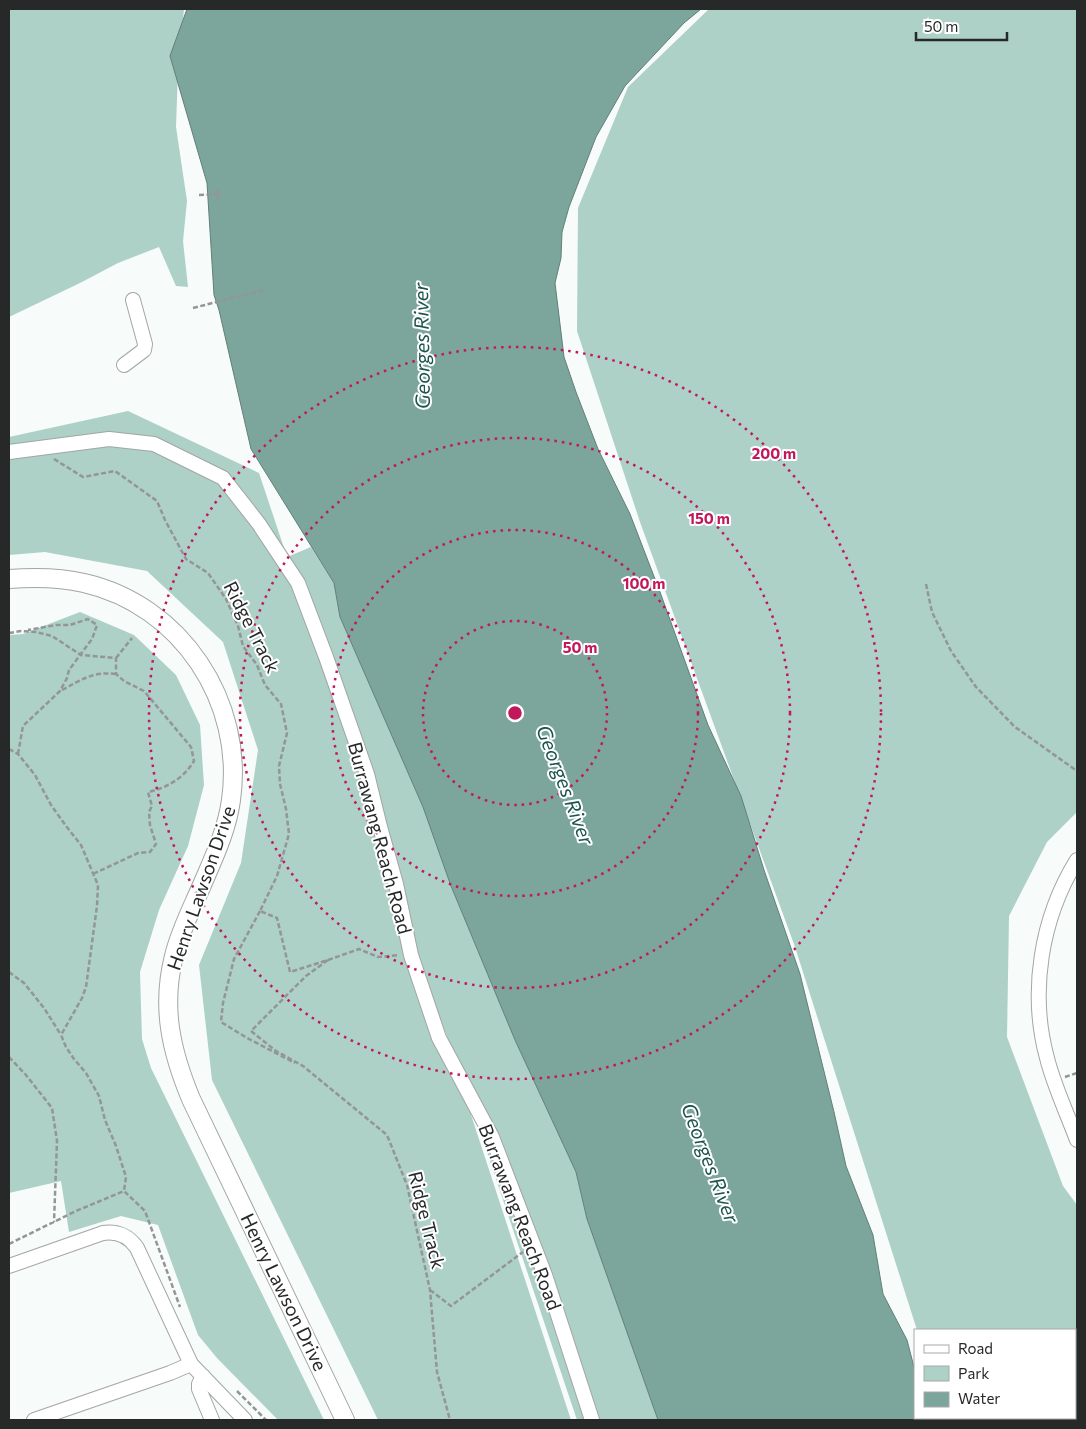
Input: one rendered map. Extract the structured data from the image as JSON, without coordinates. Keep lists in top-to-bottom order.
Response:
{
  "streets": {
    "main road": ["Henry Lawson Drive"],
    "street": ["Burrawang Reach Road"],
    "path": ["Ridge Track"]
  },
  "crossings": [
    ["Ridge Track", "Burrawang Reach Road"]
  ],
  "water": ["Georges River"],
  "legend": ["Road", "Park", "Water"],
  "scale_bar": "50 m",
  "rings": [
    "200 m",
    "150 m",
    "100 m",
    "50 m"
  ]
}
